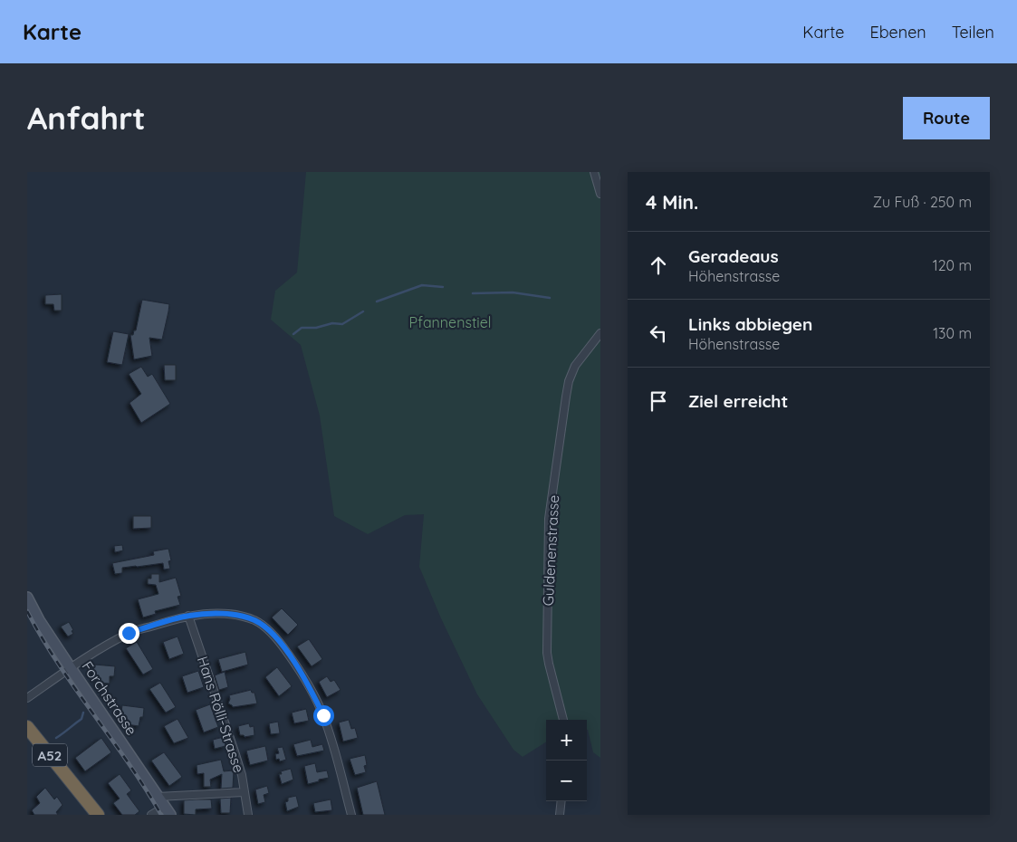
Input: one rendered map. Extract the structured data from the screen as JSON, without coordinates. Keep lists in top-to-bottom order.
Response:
{
  "streets": {
    "highway": ["A52"],
    "main road": ["Forchstrasse"],
    "street": ["Guldenenstrasse", "Hans Rölli-Strasse"]
  },
  "parks": ["Pfannenstiel"],
  "page": {
    "header": "Karte",
    "nav": ["Karte", "Ebenen", "Teilen"],
    "buttons": "Route",
    "title": "Anfahrt",
    "heading": ["4 Min.", "Zu Fuß · 250 m"],
    "list": [
      ["Geradeaus", "Höhenstrasse", "120 m"],
      ["Links abbiegen", "Höhenstrasse", "130 m"],
      "Ziel erreicht"
    ],
    "map_buttons": ["+", "−"]
  }
}
